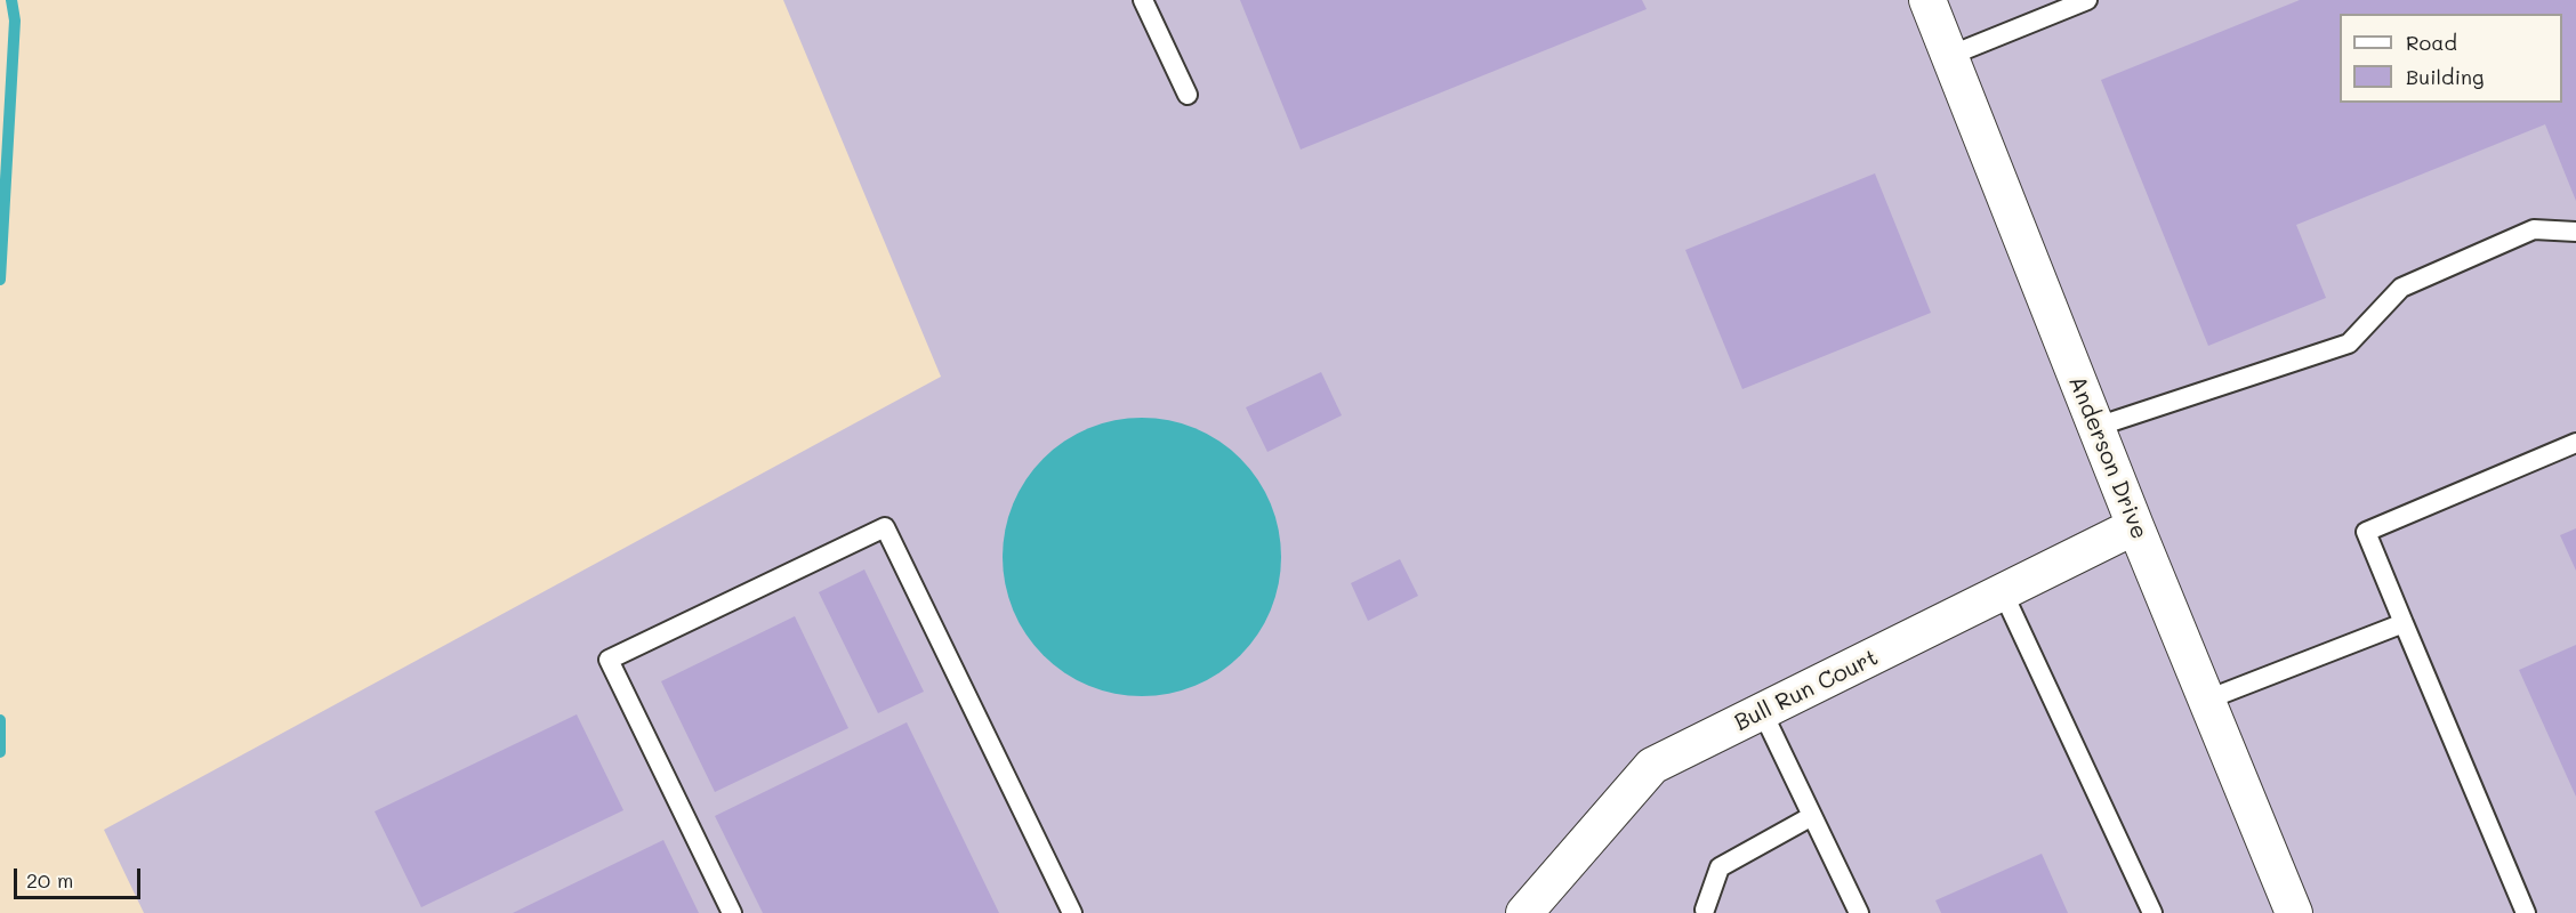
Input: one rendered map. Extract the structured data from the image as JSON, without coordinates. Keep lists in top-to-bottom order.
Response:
{
  "streets": {
    "street": ["Anderson Drive", "Bull Run Court"]
  },
  "crossings": [
    ["Anderson Drive", "Bull Run Court"]
  ],
  "legend": ["Road", "Building"],
  "scale_bar": "20 m"
}
